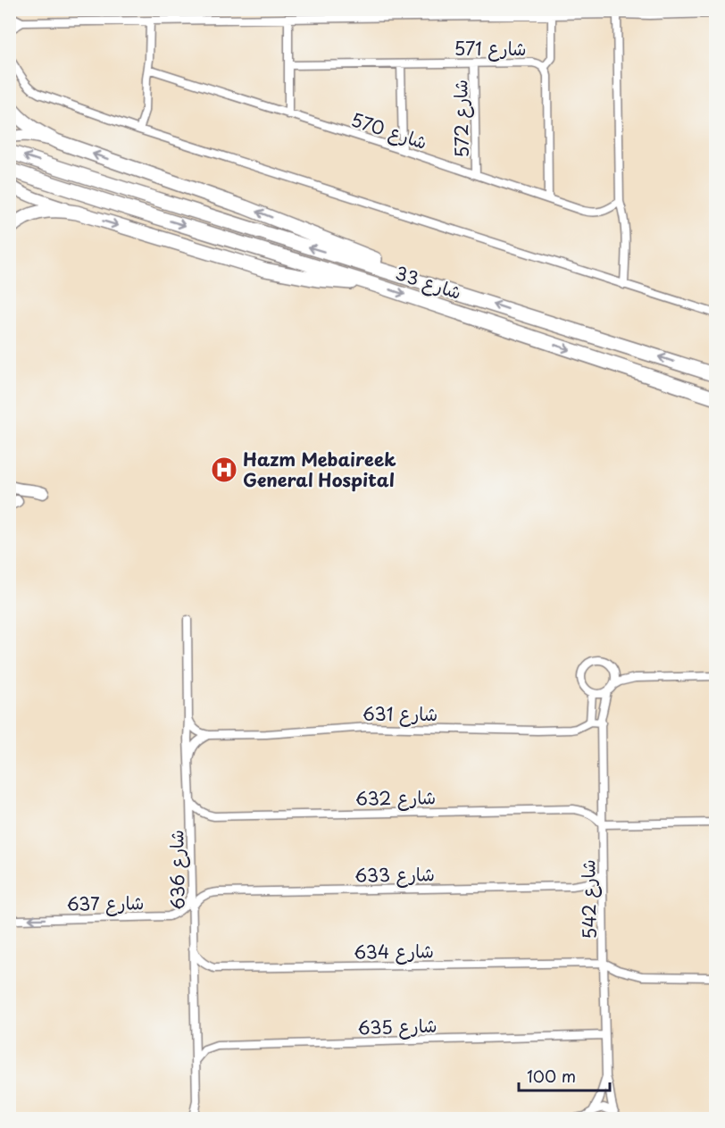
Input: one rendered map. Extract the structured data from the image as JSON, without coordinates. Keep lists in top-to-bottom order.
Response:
{
  "streets": {
    "highway": ["شارع 33"],
    "street": [
      "شارع 571",
      "شارع 572",
      "شارع 570",
      "شارع 631",
      "شارع 632",
      "شارع 636",
      "شارع 633",
      "شارع 542",
      "شارع 637",
      "شارع 634",
      "شارع 635"
    ]
  },
  "crossings": [
    ["شارع 571", "شارع 572"],
    ["شارع 571", "شارع 570"],
    ["شارع 572", "شارع 570"],
    ["شارع 632", "شارع 636"],
    ["شارع 632", "شارع 542"],
    ["شارع 636", "شارع 633"],
    ["شارع 636", "شارع 637"],
    ["شارع 636", "شارع 634"],
    ["شارع 636", "شارع 635"],
    ["شارع 633", "شارع 542"],
    ["شارع 542", "شارع 634"],
    ["شارع 542", "شارع 635"]
  ],
  "one_way": ["شارع 637"],
  "places": {
    "hospital": ["Hazm Mebaireek General Hospital"]
  },
  "scale_bar": "100 m"
}
